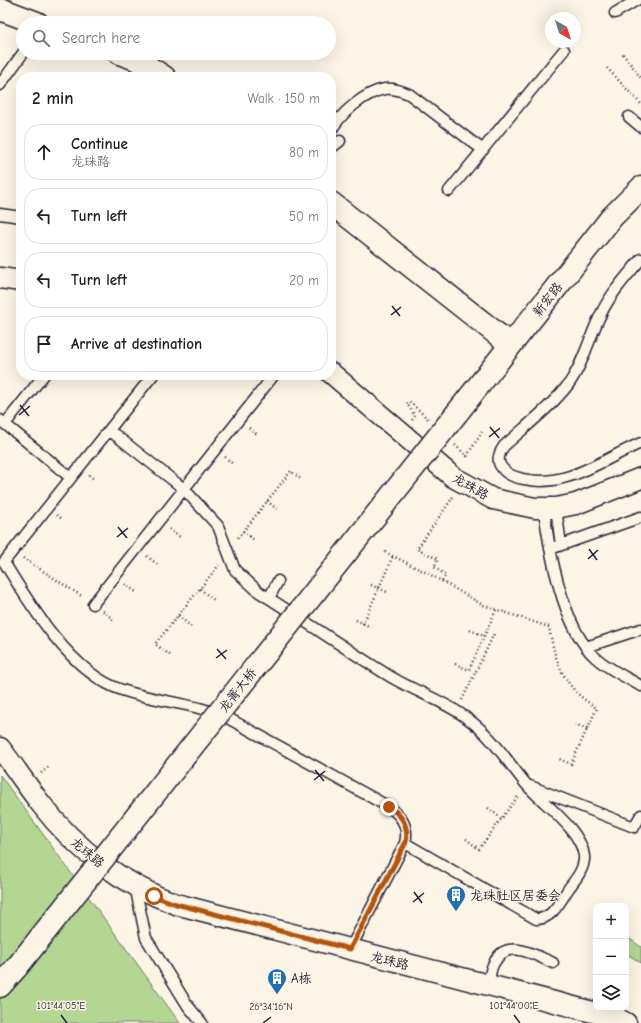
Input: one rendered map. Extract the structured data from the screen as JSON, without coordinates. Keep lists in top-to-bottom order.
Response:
{
  "streets": {
    "main road": ["新宏路", "龙箐大桥"],
    "street": ["龙珠路"]
  },
  "crossings": [
    ["新宏路", "龙箐大桥"]
  ],
  "places": {
    "building": ["龙珠社区居委会", "A栋"]
  },
  "north": "bottom right",
  "page": {
    "search": "Search here",
    "heading": ["2 min", "Walk · 150 m"],
    "list": [
      ["Continue", "龙珠路", "80 m"],
      ["Turn left", "50 m"],
      ["Turn left", "20 m"],
      "Arrive at destination"
    ],
    "map_buttons": ["+", "−"]
  },
  "coordinates": ["101°44'05\"E", "101°44'00\"E", "26°34'16\"N"]
}
